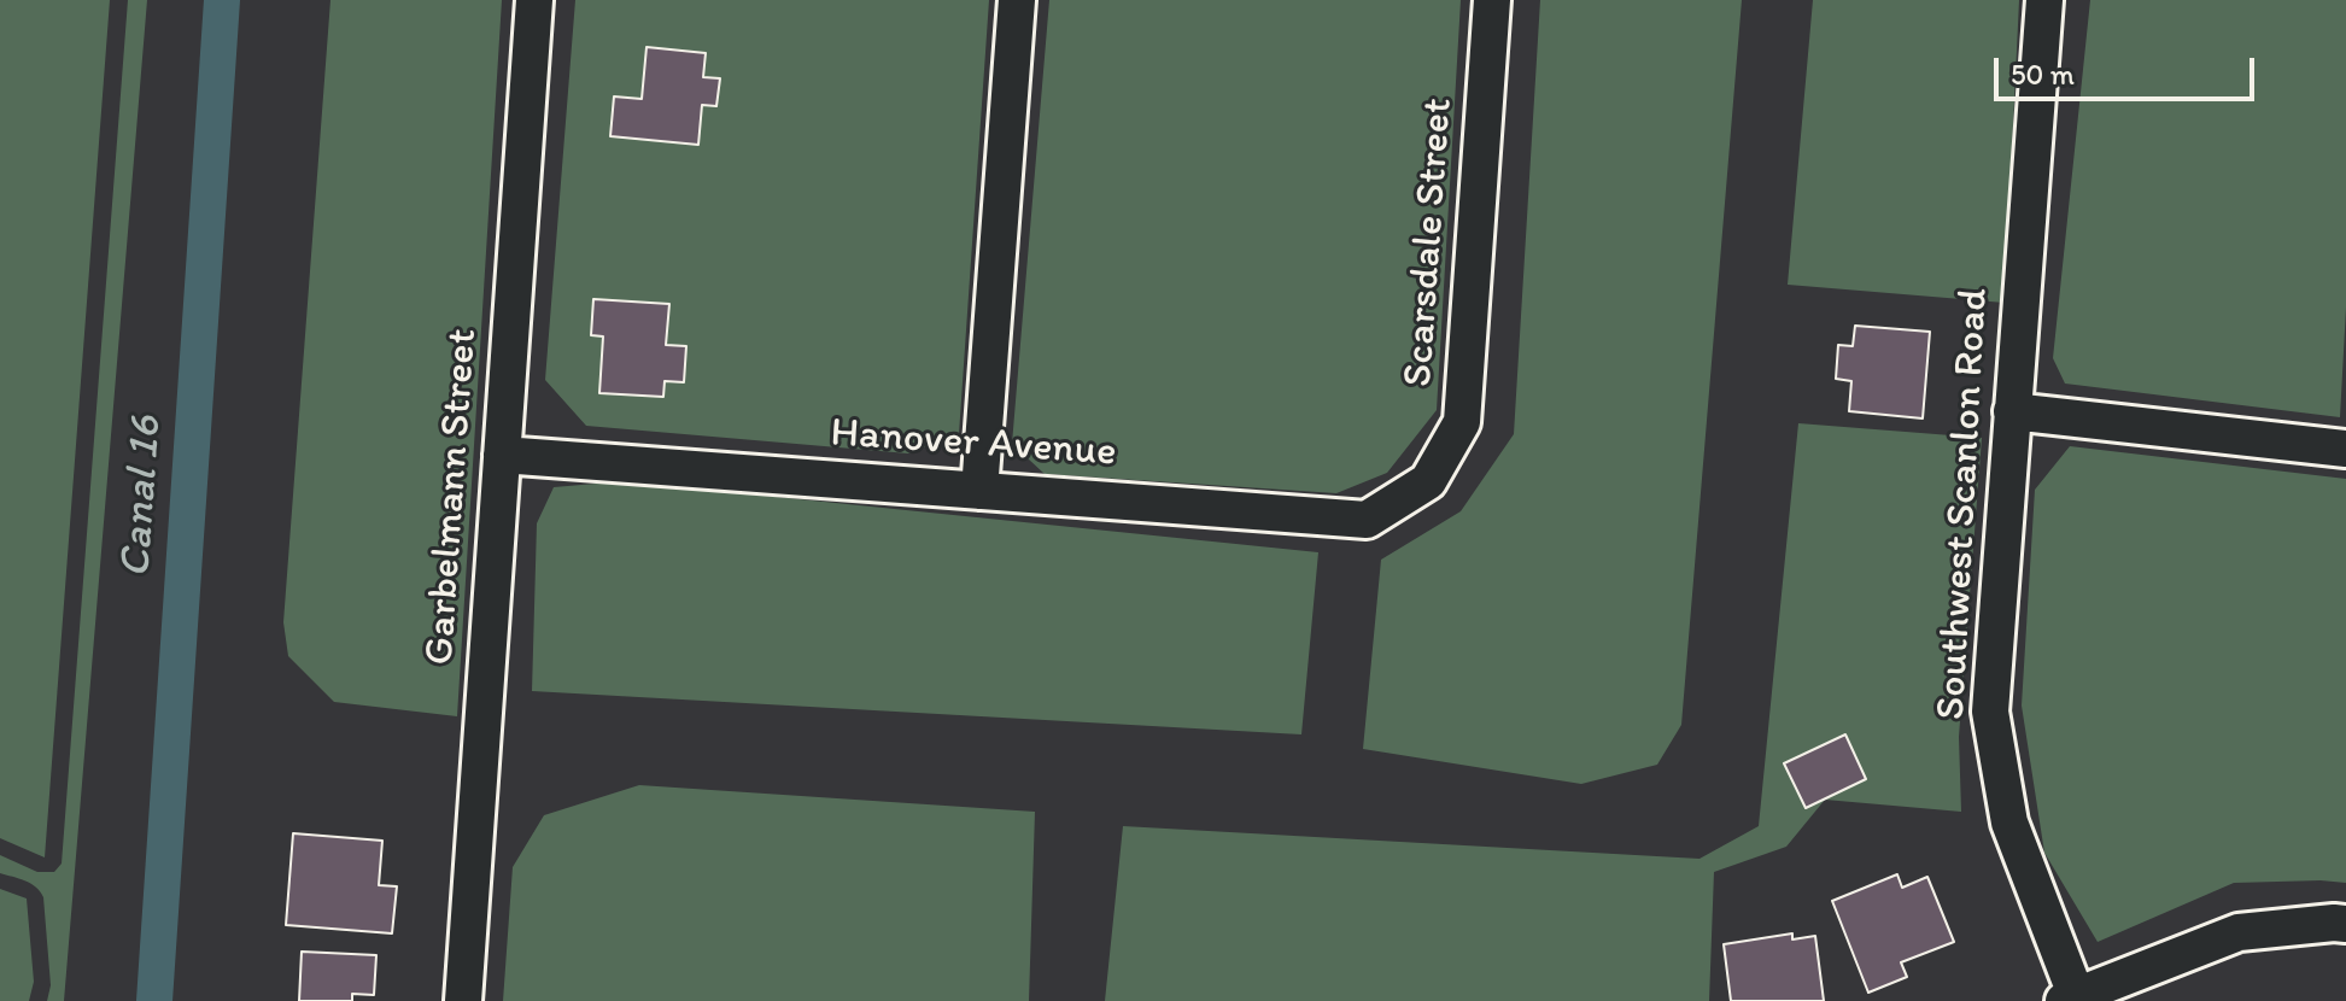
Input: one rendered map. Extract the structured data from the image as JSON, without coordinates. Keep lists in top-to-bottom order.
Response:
{
  "streets": {
    "street": [
      "Scarsdale Street",
      "Hanover Avenue",
      "Garbelmann Street",
      "Southwest Scanlon Road"
    ]
  },
  "crossings": [
    ["Scarsdale Street", "Hanover Avenue"],
    ["Hanover Avenue", "Garbelmann Street"]
  ],
  "water": ["Canal 16"],
  "scale_bar": "50 m"
}
